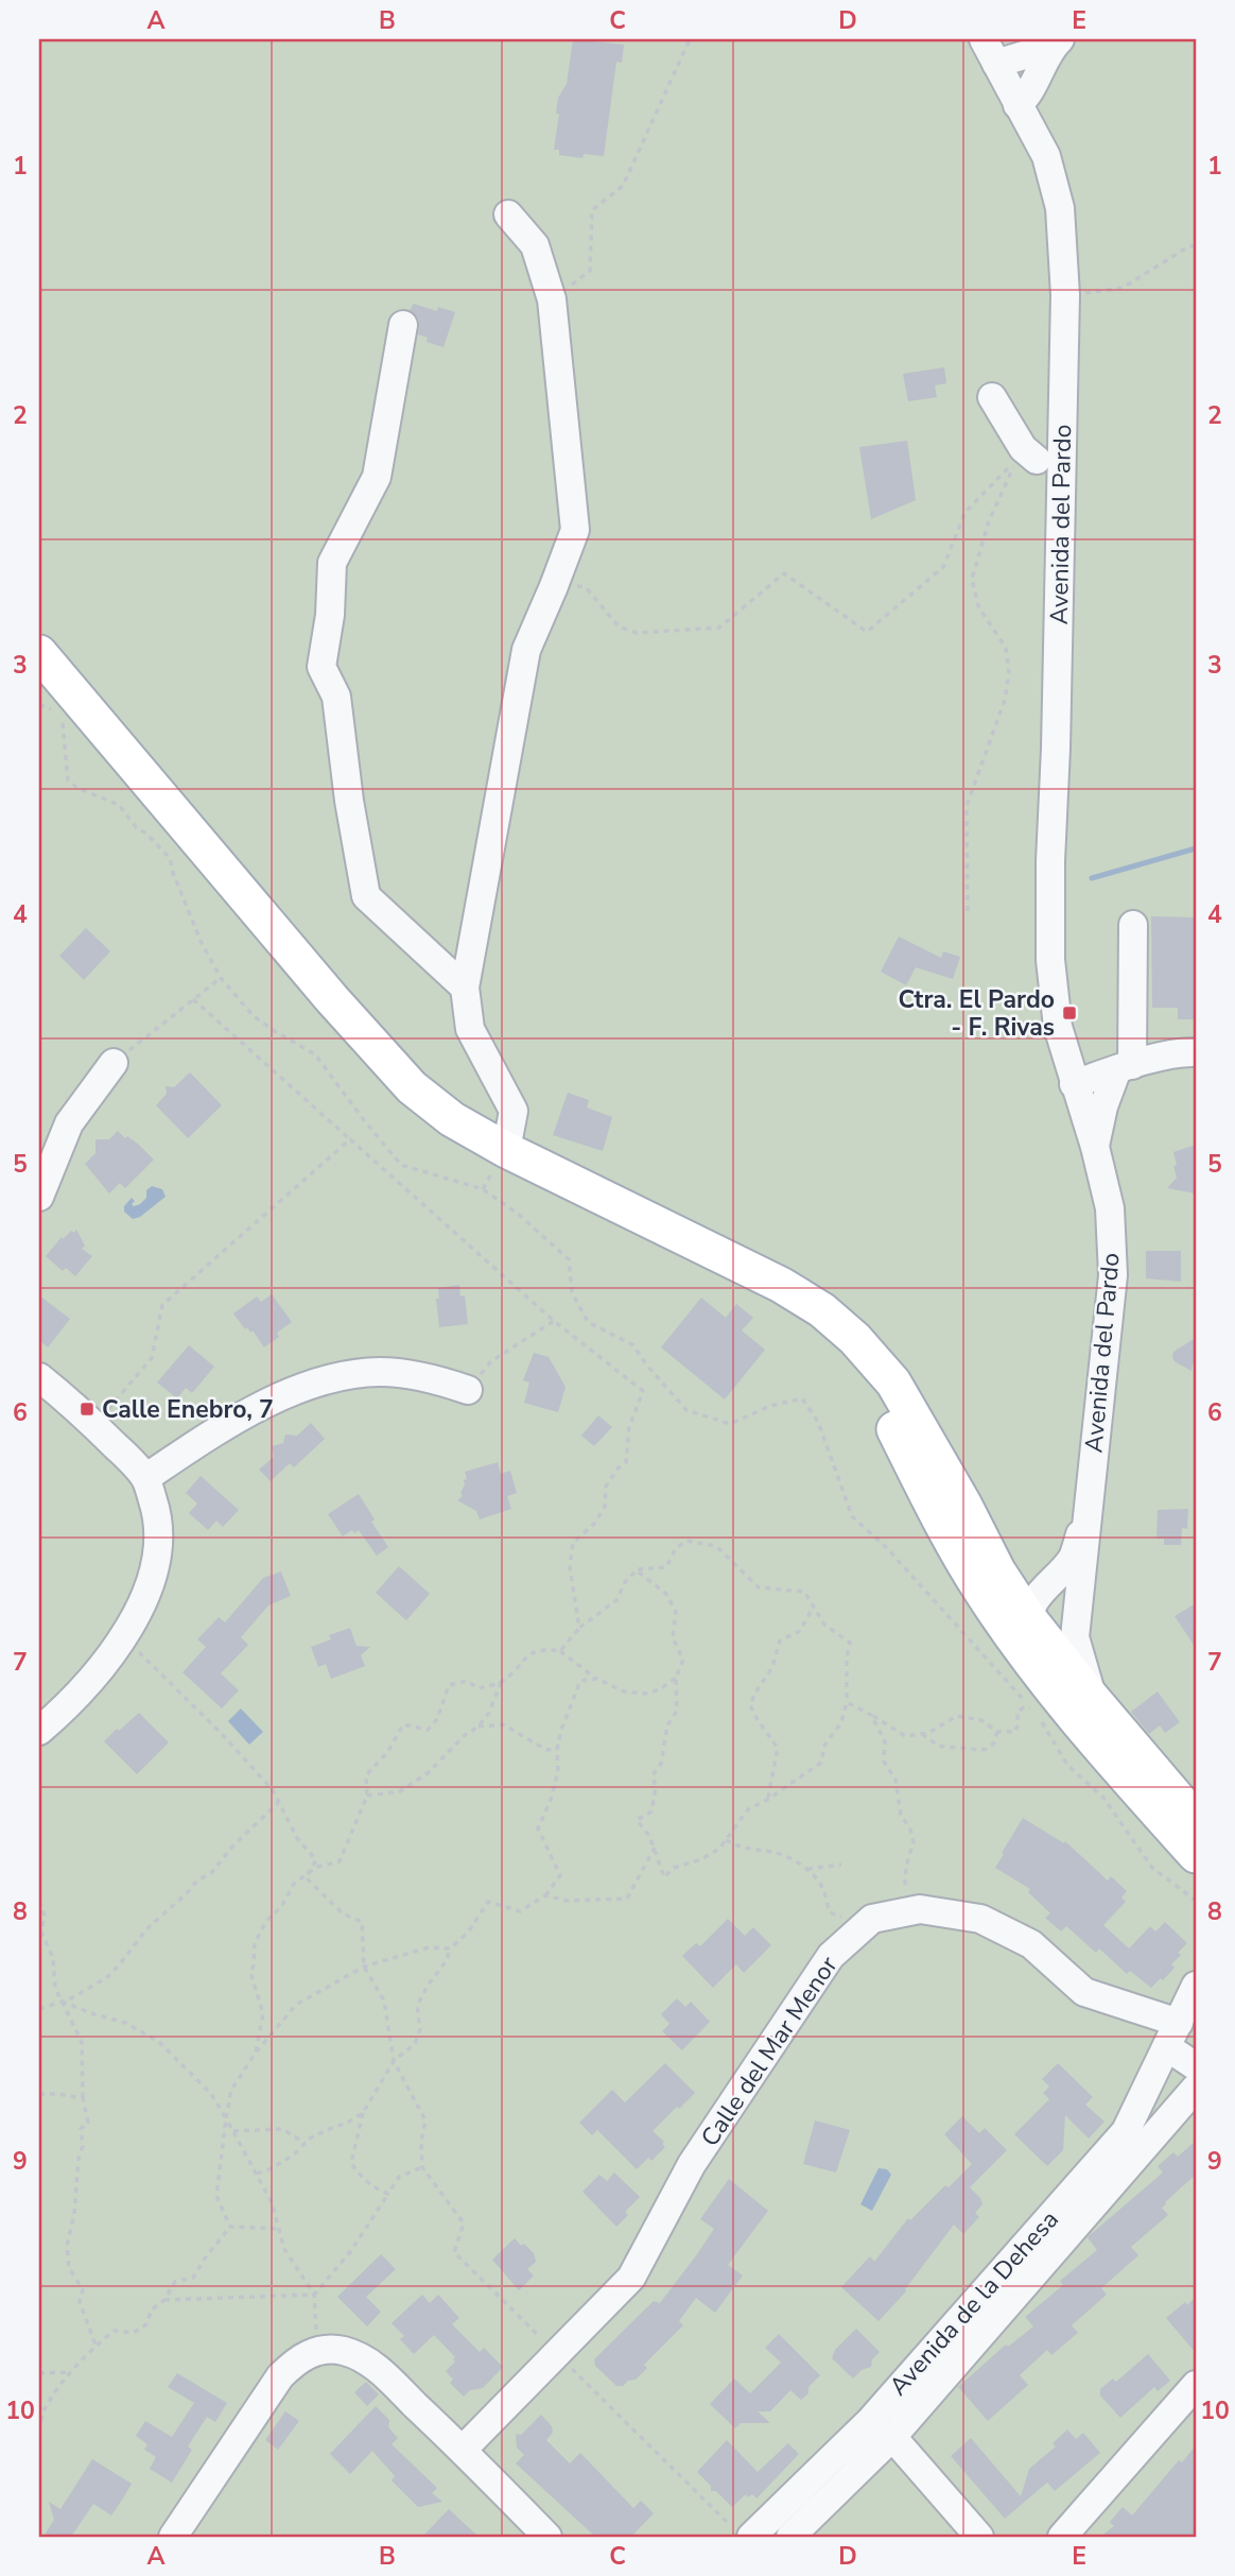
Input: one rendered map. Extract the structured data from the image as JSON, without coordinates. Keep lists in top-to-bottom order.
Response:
{
  "streets": {
    "street": ["Avenida del Pardo", "Calle del Mar Menor", "Avenida de la Dehesa"]
  },
  "crossings": [
    ["Calle del Mar Menor", "Avenida de la Dehesa"]
  ],
  "places": {
    "transit": ["Ctra. El Pardo - F. Rivas", "Calle Enebro, 7"]
  },
  "grid": {
    "columns": [
      "A",
      "B",
      "C",
      "D",
      "E"
    ],
    "rows": [
      "1",
      "2",
      "3",
      "4",
      "5",
      "6",
      "7",
      "8",
      "9",
      "10"
    ]
  }
}
